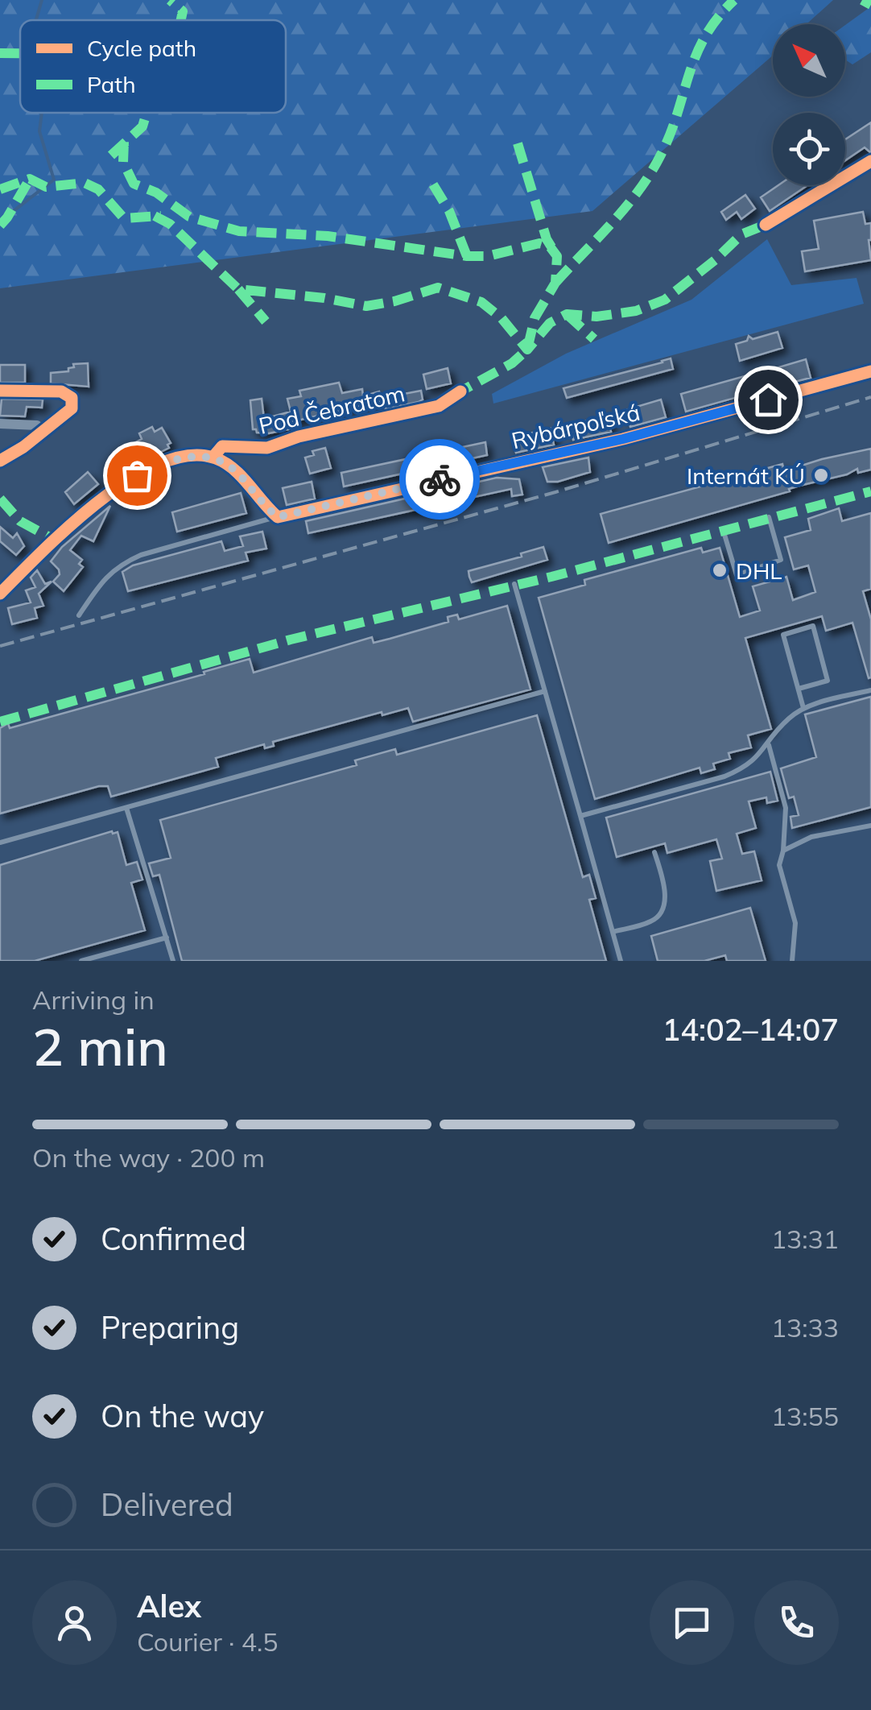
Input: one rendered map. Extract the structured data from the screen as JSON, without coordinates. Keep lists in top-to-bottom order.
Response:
{
  "streets": {
    "street": ["Pod Čebratom", "Rybárpoľská"]
  },
  "places": ["Internát KÚ", "DHL"],
  "legend": ["Cycle path", "Path"],
  "north": "top left",
  "page": {
    "heading": ["2 min", "Arriving in", "14:02–14:07"],
    "panel": ["Alex", "Courier · 4.5"],
    "bar": "On the way · 200 m",
    "list": [
      ["Confirmed", "13:31"],
      ["Preparing", "13:33"],
      ["On the way", "13:55"],
      "Delivered"
    ]
  }
}
